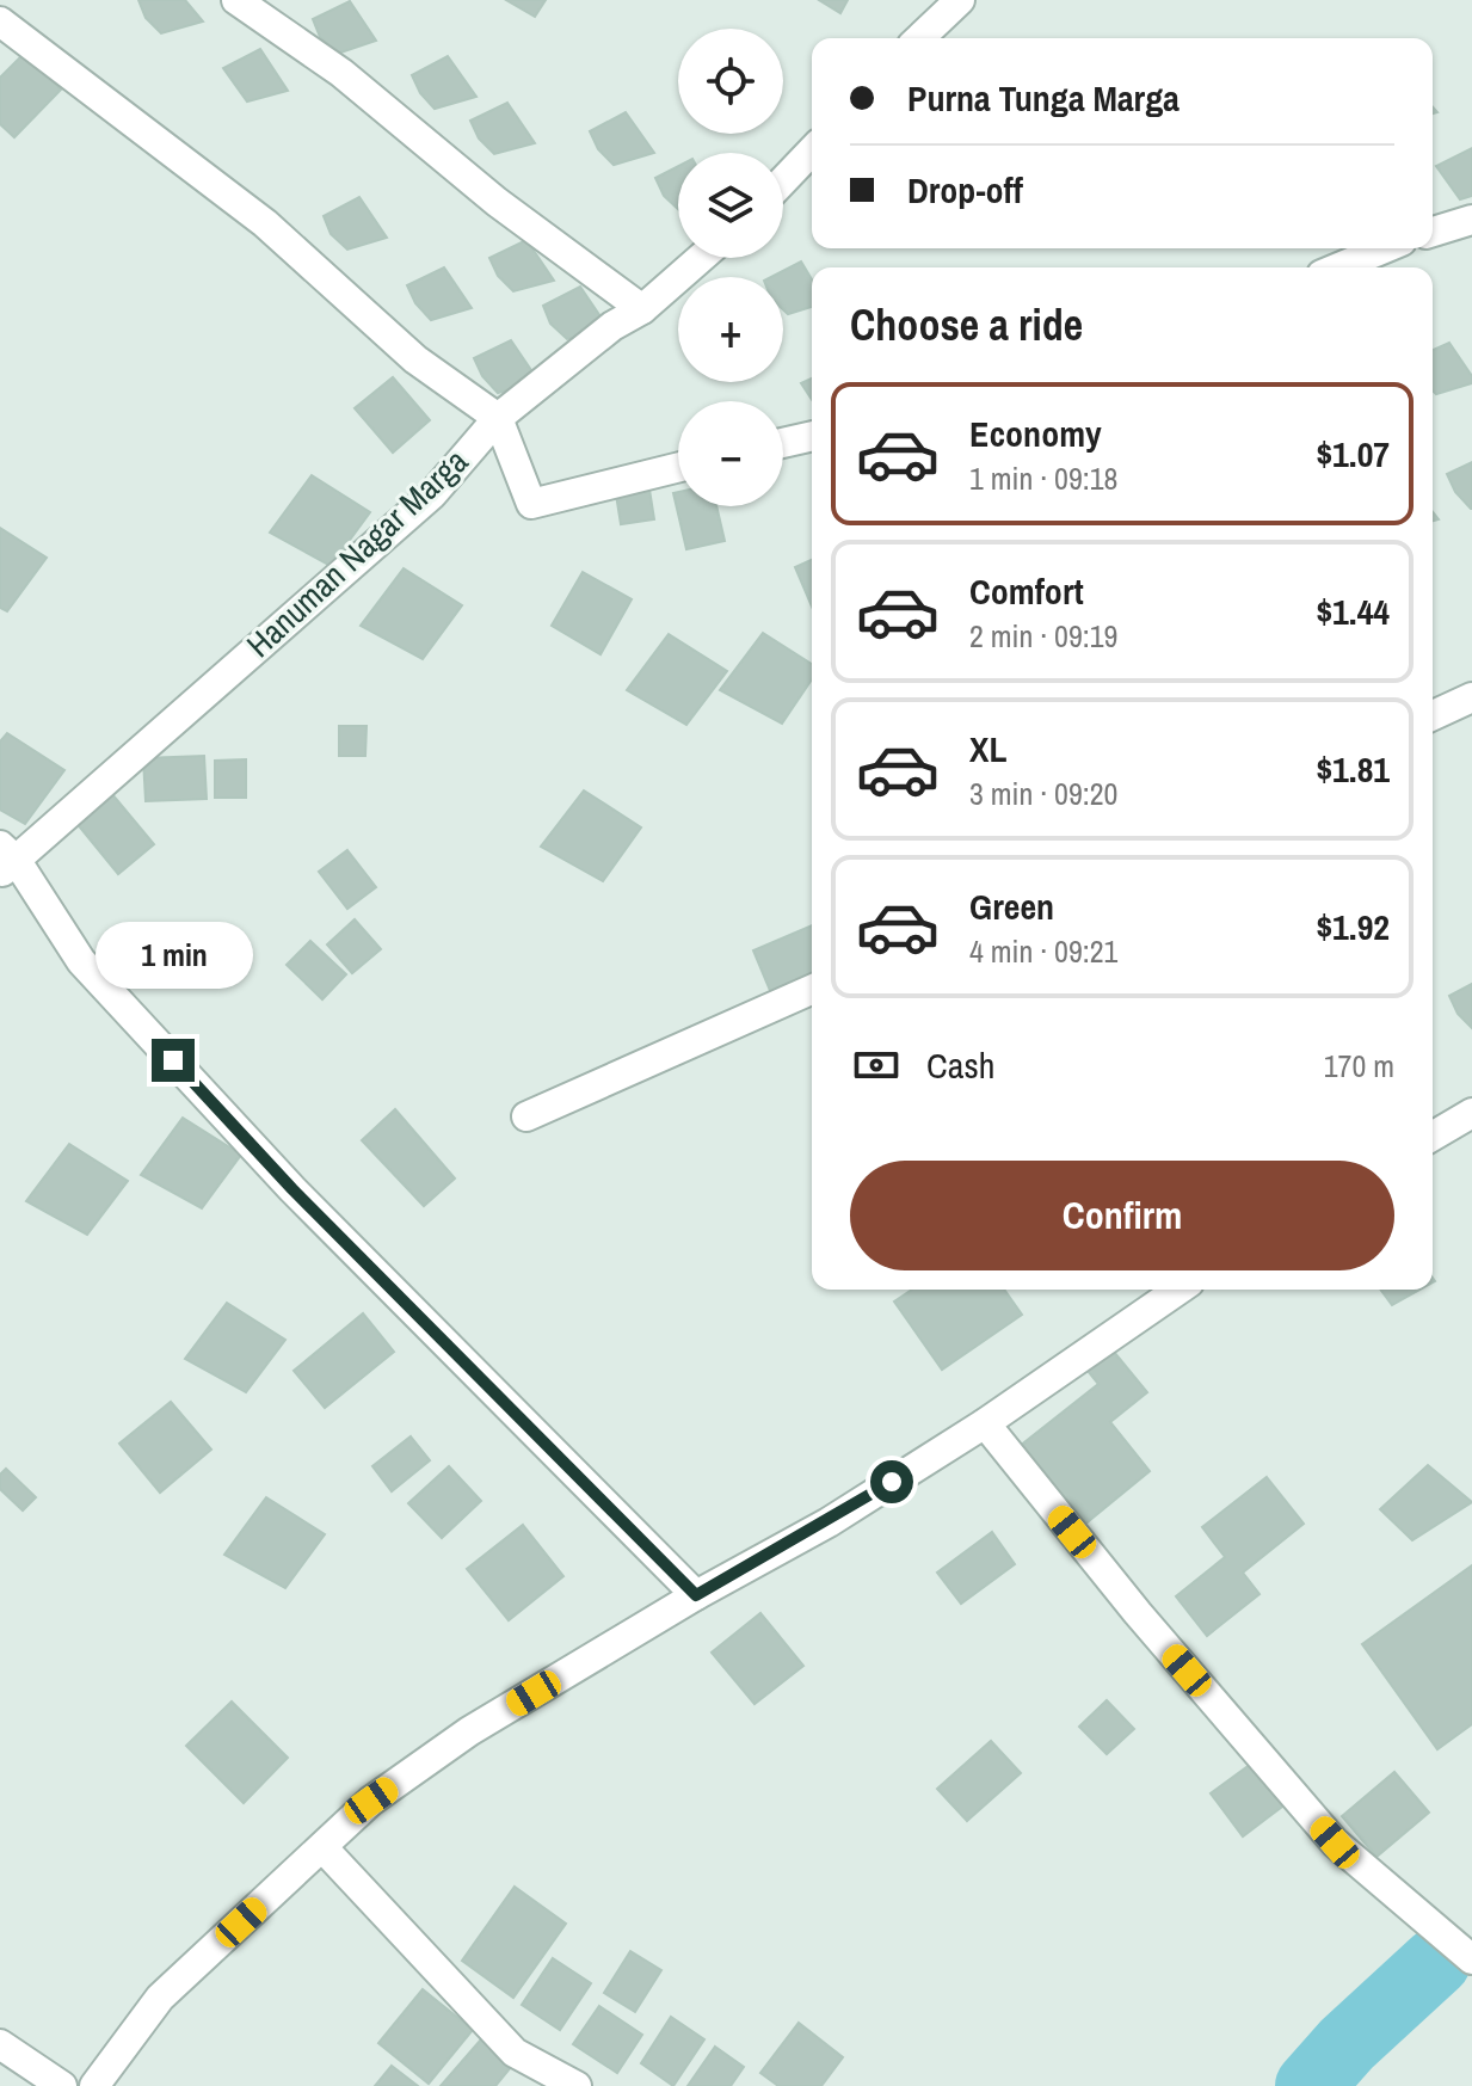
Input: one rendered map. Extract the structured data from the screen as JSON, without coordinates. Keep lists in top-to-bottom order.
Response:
{
  "streets": {
    "street": ["Hanuman Nagar Marga"]
  },
  "page": {
    "map_buttons": ["+", "−"],
    "banner": ["Purna Tunga Marga", "Drop-off"],
    "heading": "Choose a ride",
    "list": [
      {
        "name": "Economy",
        "note": "1 min · 09:18",
        "value": "$1.07"
      },
      {
        "name": "Comfort",
        "note": "2 min · 09:19",
        "value": "$1.44"
      },
      {
        "name": "XL",
        "note": "3 min · 09:20",
        "value": "$1.81"
      },
      {
        "name": "Green",
        "note": "4 min · 09:21",
        "value": "$1.92"
      }
    ],
    "bubble": "1 min",
    "pay": ["Cash", "170 m"],
    "buttons": "Confirm"
  }
}
